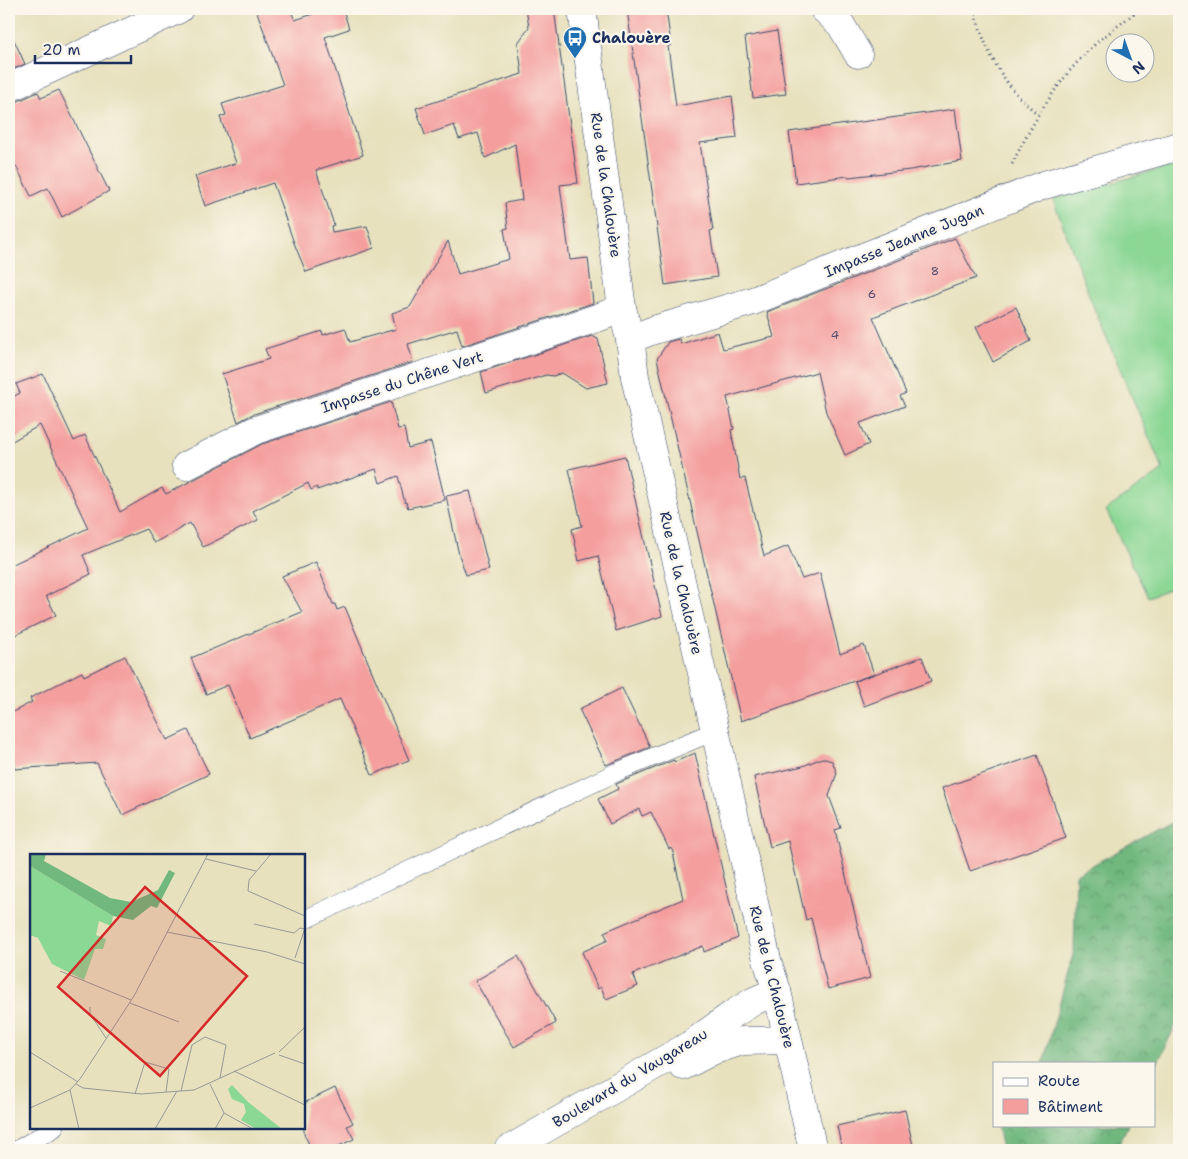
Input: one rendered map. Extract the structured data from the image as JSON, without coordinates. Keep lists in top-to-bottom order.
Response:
{
  "streets": {
    "street": [
      "Rue de la Chalouère",
      "Impasse Jeanne Jugan",
      "Impasse du Chêne Vert",
      "Boulevard du Vaugareau"
    ]
  },
  "crossings": [
    ["Rue de la Chalouère", "Impasse Jeanne Jugan"],
    ["Rue de la Chalouère", "Impasse du Chêne Vert"],
    ["Rue de la Chalouère", "Boulevard du Vaugareau"]
  ],
  "places": {
    "bus stop": ["Chalouère"]
  },
  "house_numbers": ["8", "6", "4"],
  "legend": ["Route", "Bâtiment"],
  "scale_bar": "20 m",
  "north": "bottom right"
}
